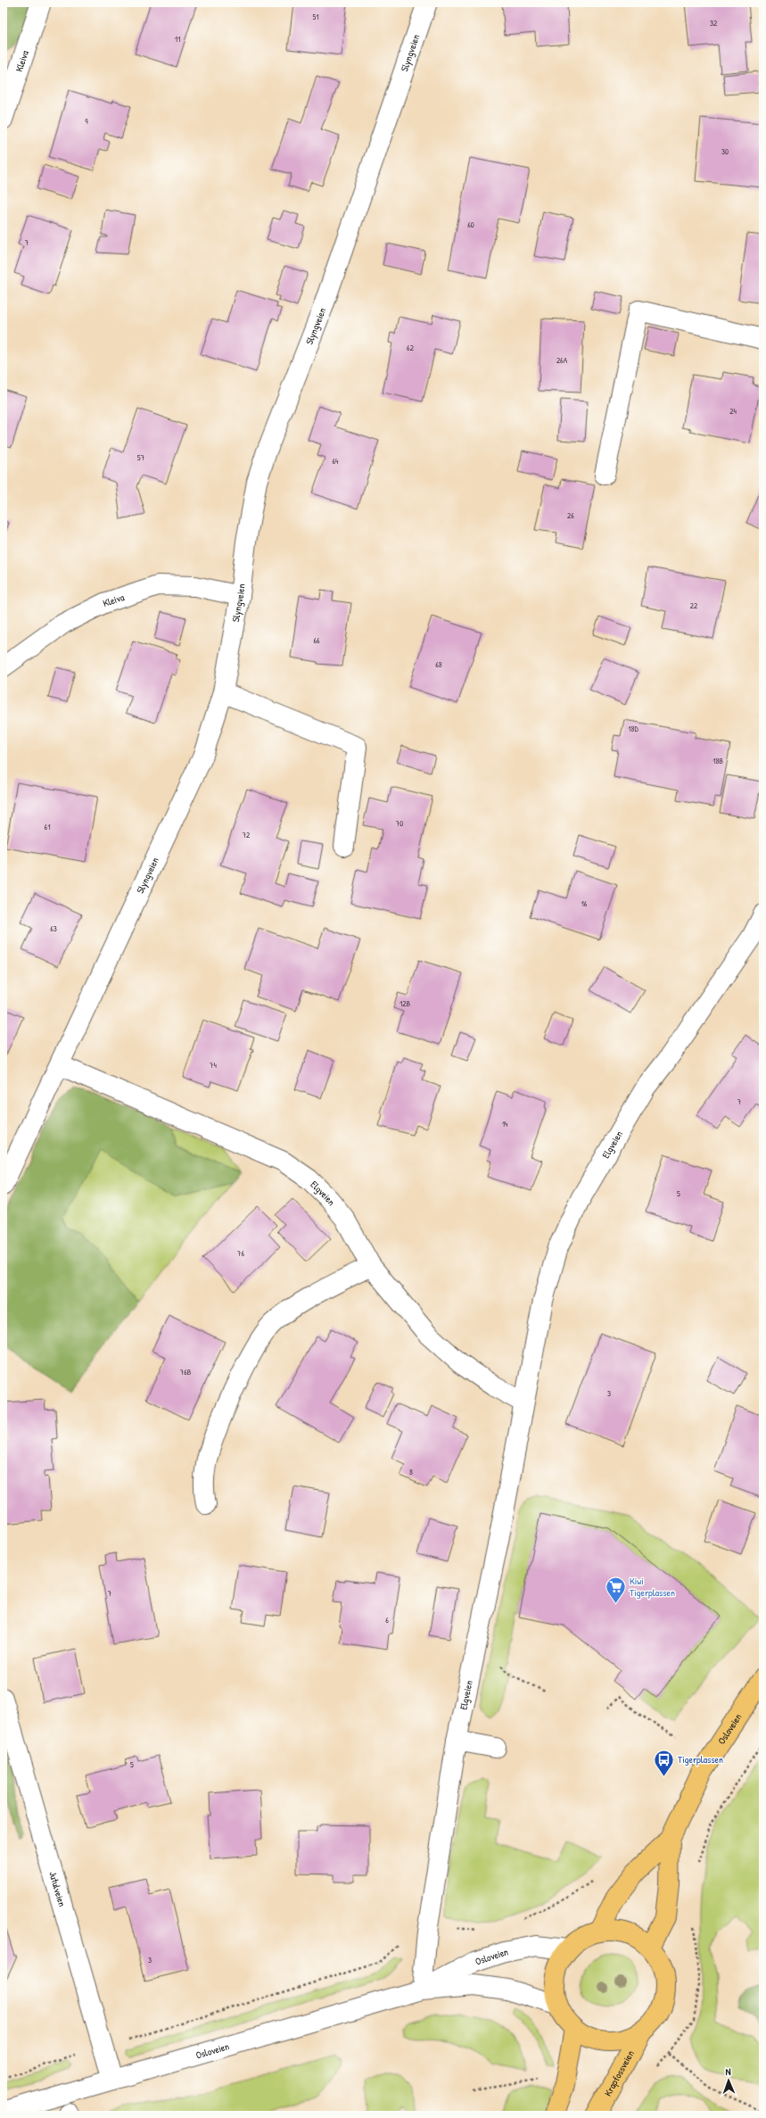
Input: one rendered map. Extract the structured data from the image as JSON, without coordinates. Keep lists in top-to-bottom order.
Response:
{
  "streets": {
    "main road": ["Osloveien", "Krapfossveien"],
    "street": [
      "Slyngveien",
      "Kleiva",
      "Elgveien",
      "Jutulveien"
    ]
  },
  "crossings": [
    ["Slyngveien", "Kleiva"],
    ["Slyngveien", "Elgveien"],
    ["Elgveien", "Osloveien"],
    ["Osloveien", "Jutulveien"],
    ["Osloveien", "Krapfossveien"]
  ],
  "places": {
    "supermarket": ["Kiwi Tigerplassen"],
    "bus stop": ["Tigerplassen"]
  },
  "house_numbers": [
    "51",
    "32",
    "11",
    "9",
    "30",
    "60",
    "7",
    "62",
    "26A",
    "24",
    "57",
    "64",
    "26",
    "22",
    "66",
    "68",
    "18D",
    "18B",
    "70",
    "61",
    "72",
    "16",
    "63",
    "12B",
    "74",
    "7",
    "14",
    "5",
    "76",
    "76B",
    "3",
    "8",
    "7",
    "6",
    "5",
    "3"
  ],
  "north": "top"
}
